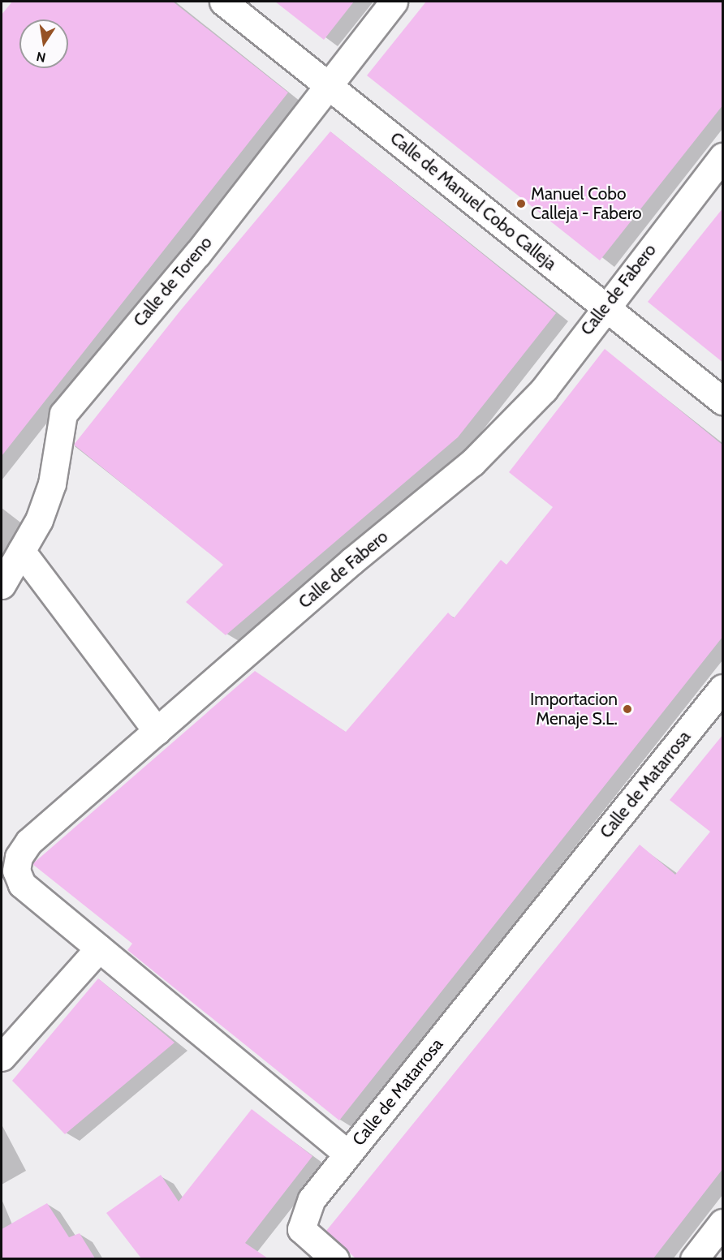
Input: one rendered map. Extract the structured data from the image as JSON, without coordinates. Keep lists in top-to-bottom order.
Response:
{
  "streets": {
    "street": [
      "Calle de Manuel Cobo Calleja",
      "Calle de Toreno",
      "Calle de Fabero",
      "Calle de Matarrosa"
    ]
  },
  "crossings": [
    ["Calle de Manuel Cobo Calleja", "Calle de Toreno"],
    ["Calle de Manuel Cobo Calleja", "Calle de Fabero"],
    ["Calle de Fabero", "Calle de Matarrosa"]
  ],
  "places": ["Manuel Cobo Calleja - Fabero", "Importacion Menaje S.L."],
  "north": "bottom"
}
